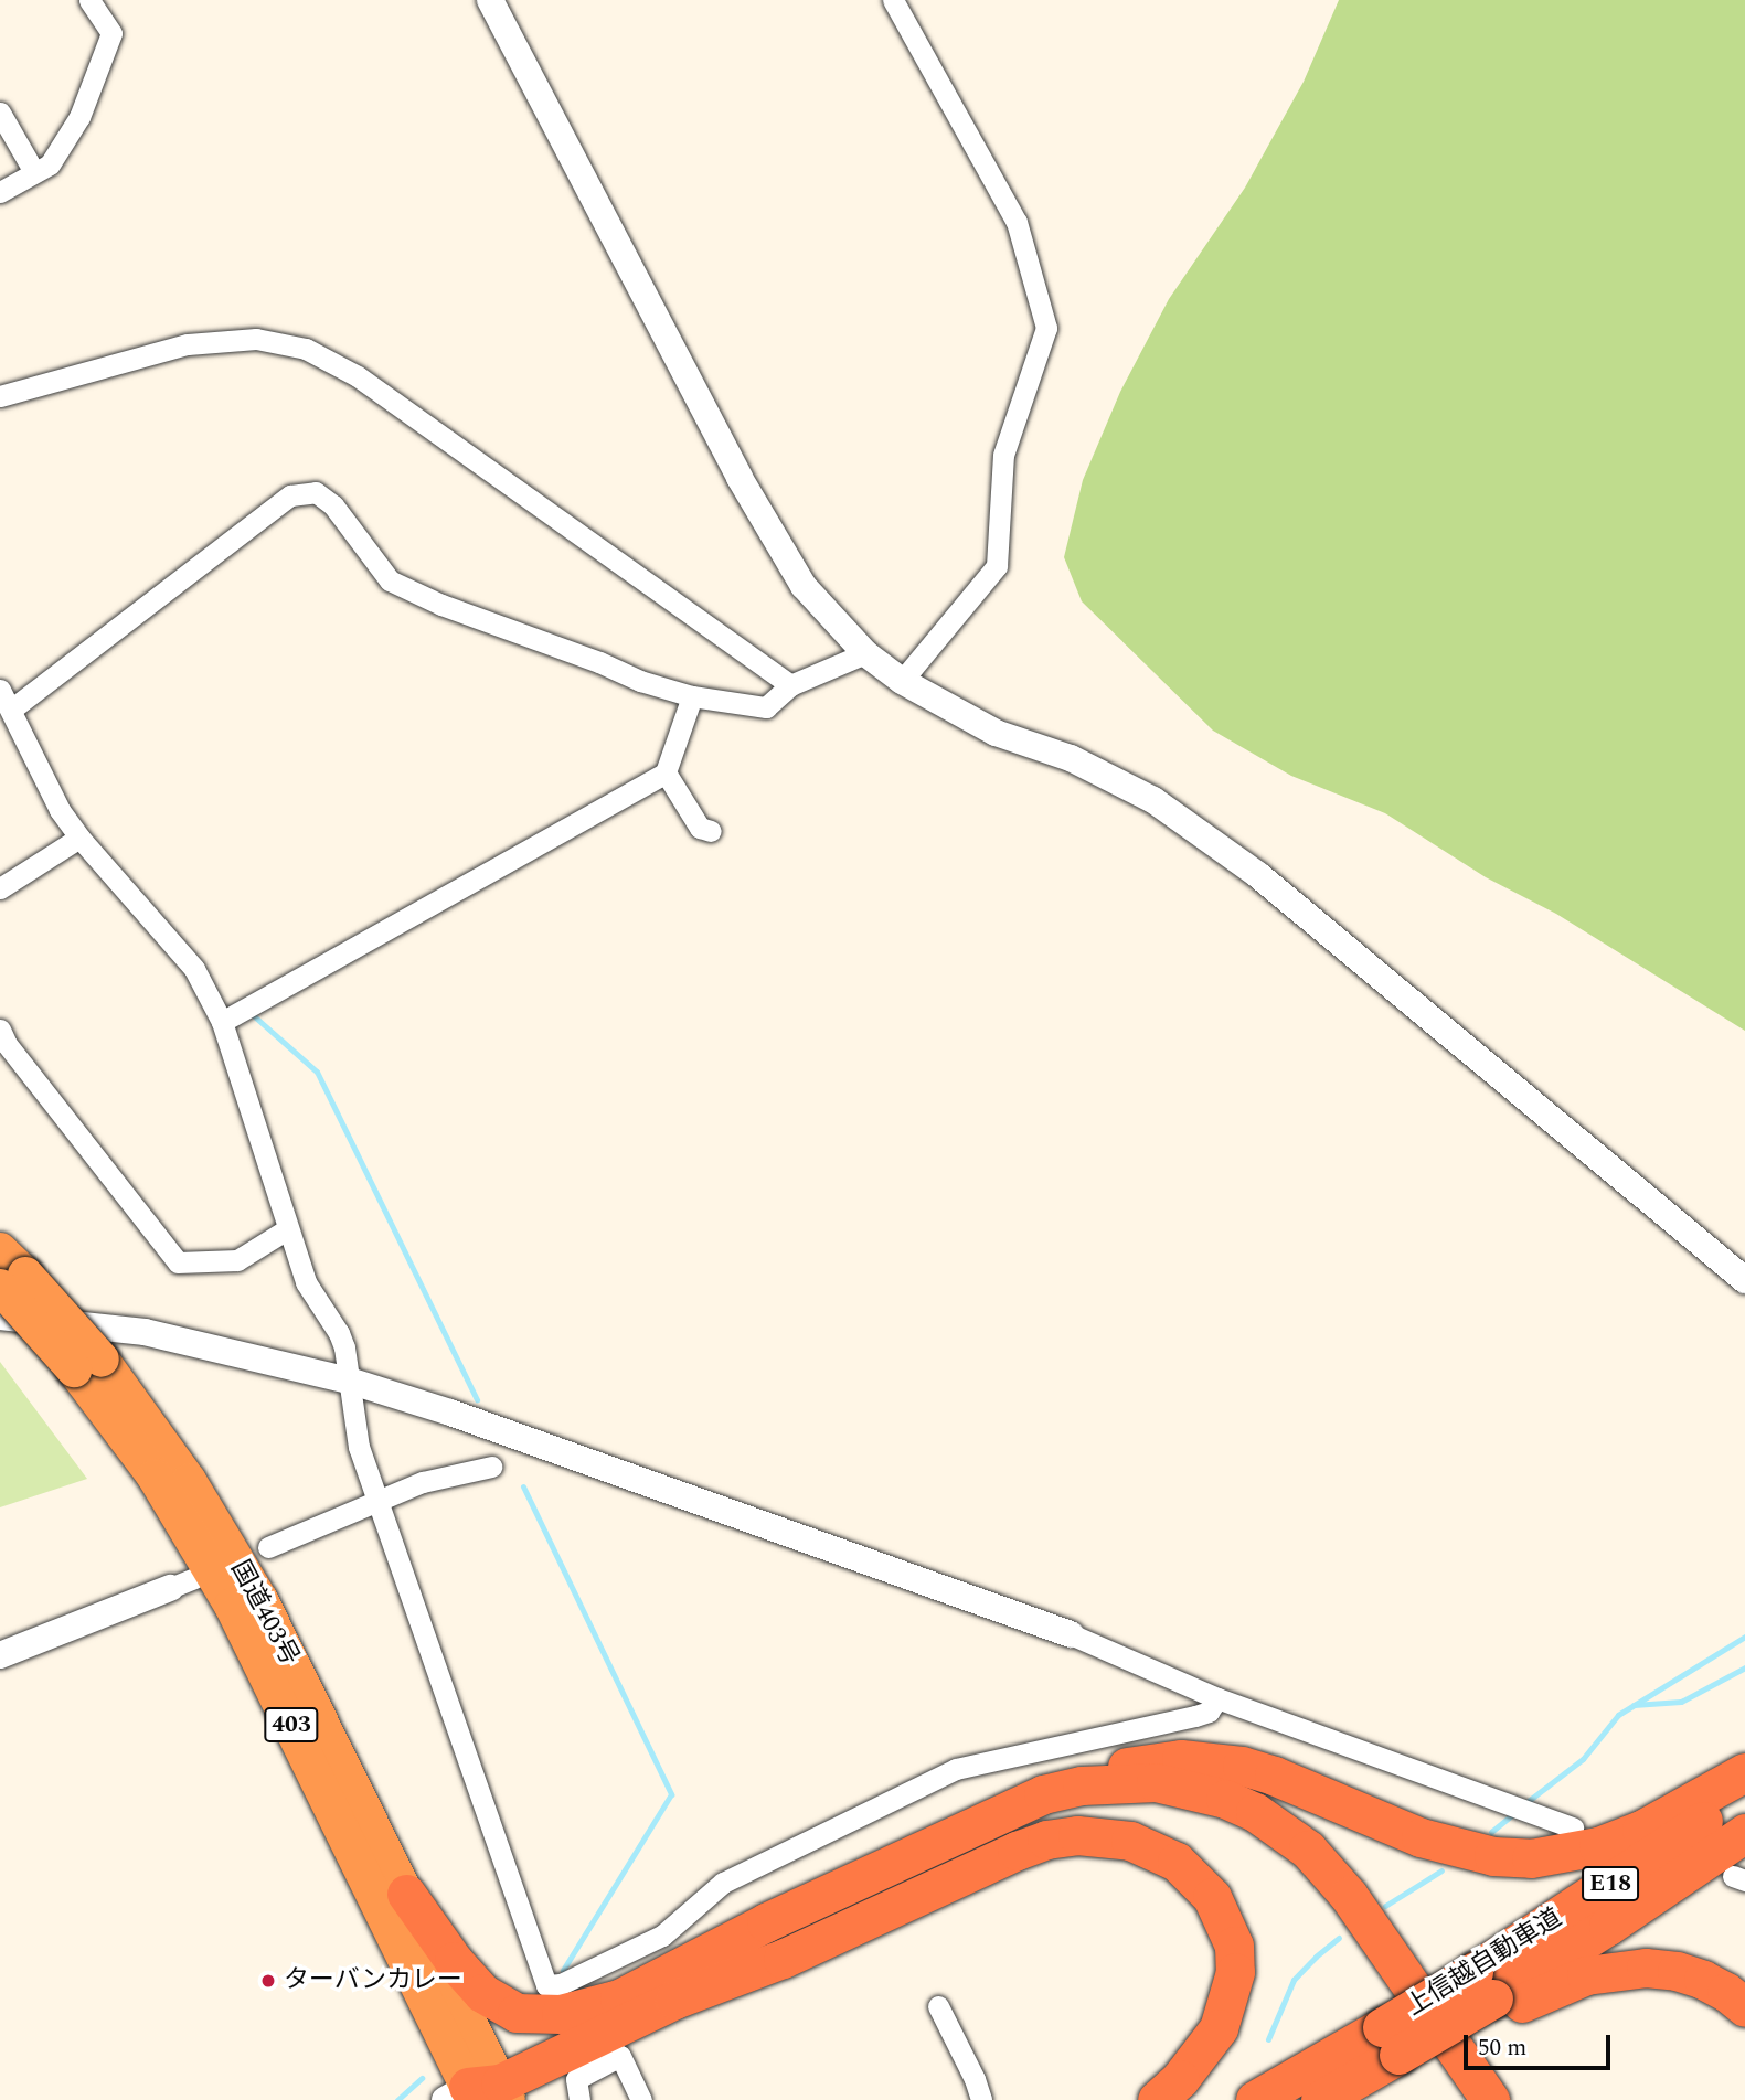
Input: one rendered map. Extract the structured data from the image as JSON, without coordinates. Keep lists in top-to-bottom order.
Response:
{
  "streets": {
    "highway": [
      "国道403号",
      "403",
      "E18",
      "上信越自動車道"
    ]
  },
  "places": ["ターバンカレー"],
  "scale_bar": "50 m"
}
